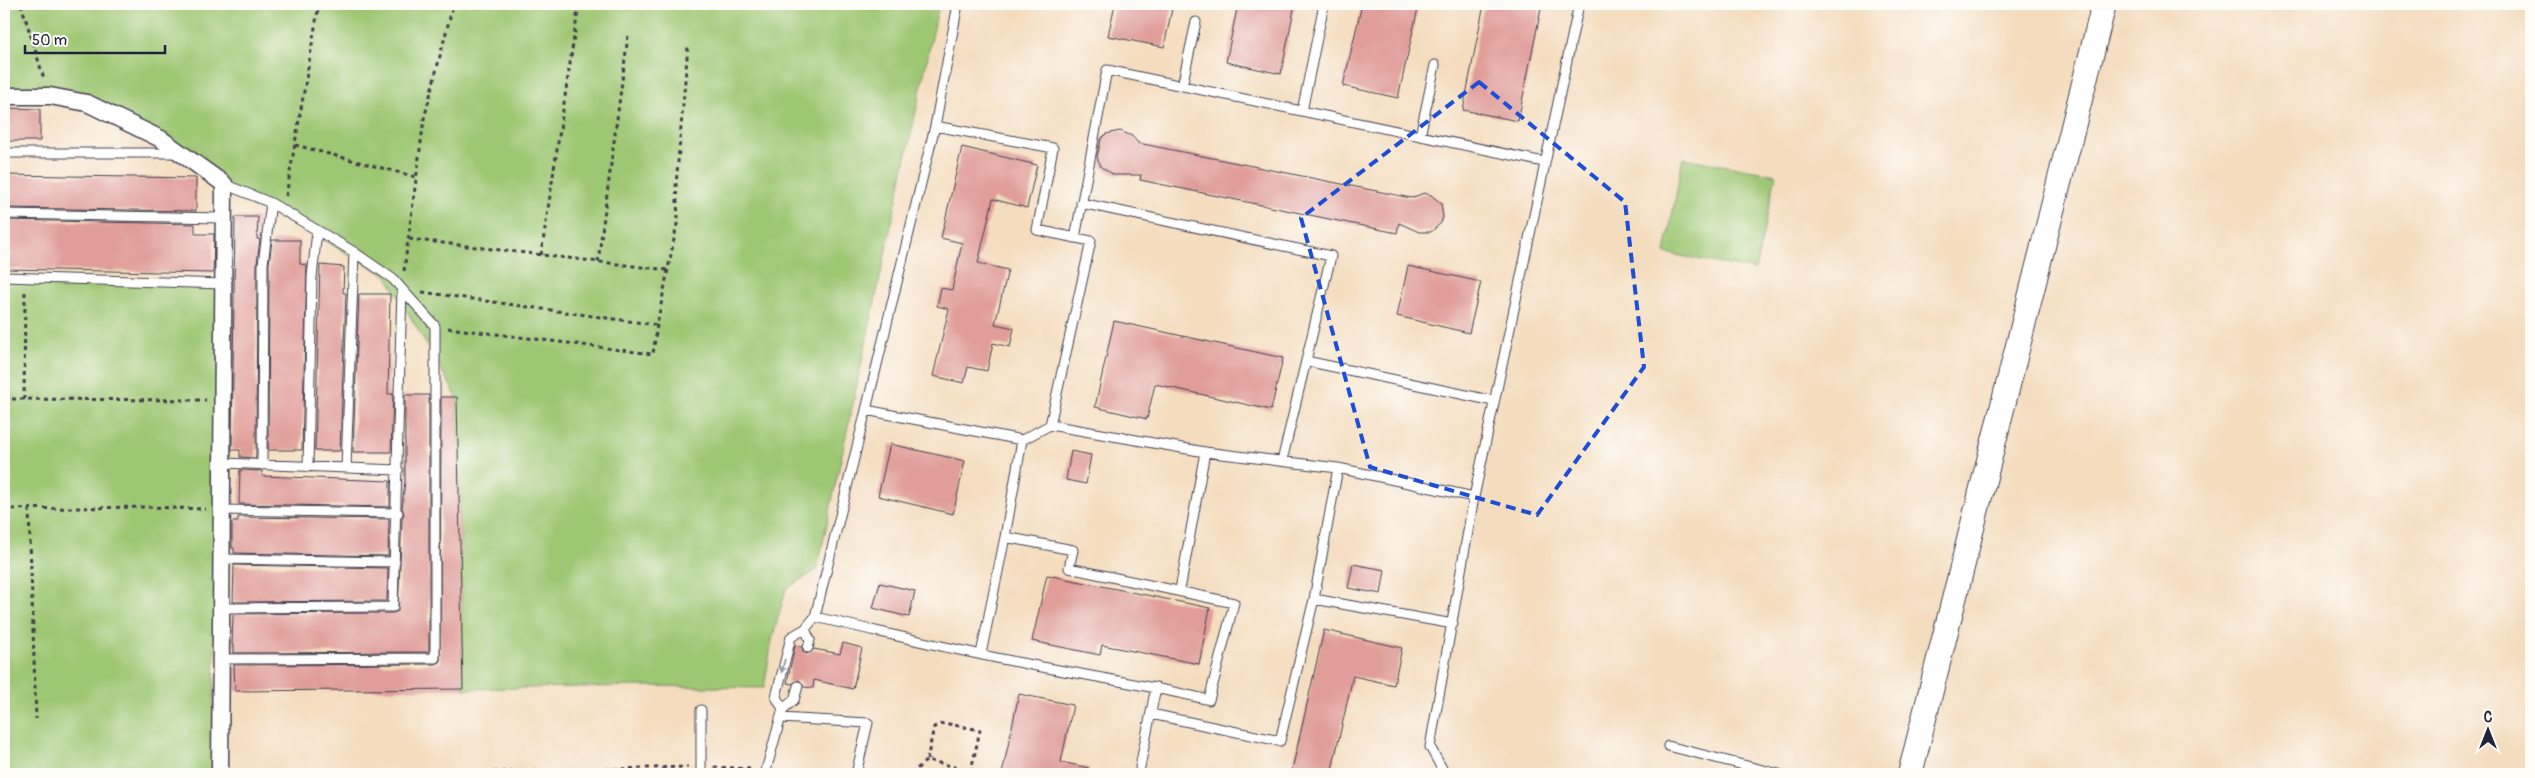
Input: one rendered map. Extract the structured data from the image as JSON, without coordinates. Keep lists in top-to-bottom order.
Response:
{
  "scale_bar": "50 m",
  "north": "top"
}
